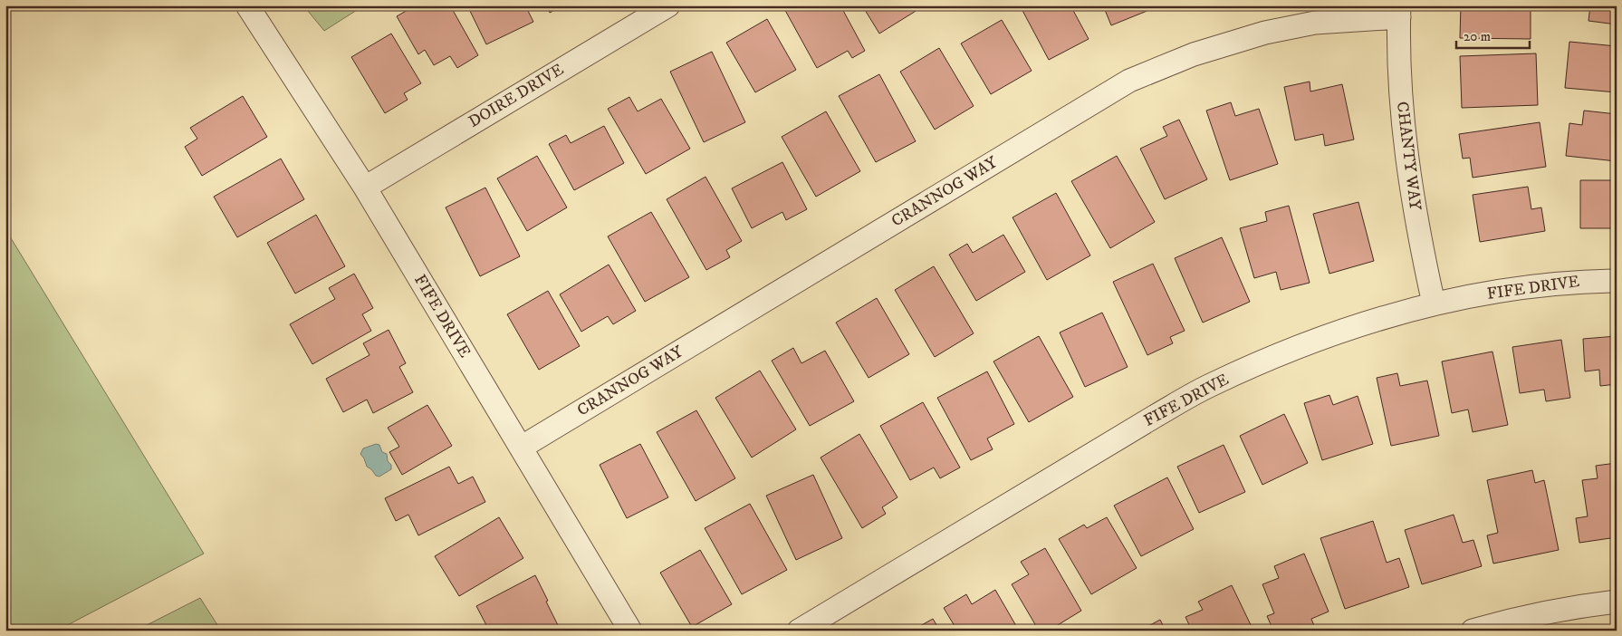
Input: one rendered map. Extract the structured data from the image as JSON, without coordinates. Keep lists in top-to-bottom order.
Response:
{
  "streets": {
    "street": [
      "DOIRE DRIVE",
      "CHANTY WAY",
      "CRANNOG WAY",
      "FIFE DRIVE"
    ]
  },
  "crossings": [
    ["DOIRE DRIVE", "FIFE DRIVE"],
    ["CHANTY WAY", "CRANNOG WAY"],
    ["CHANTY WAY", "FIFE DRIVE"],
    ["CRANNOG WAY", "FIFE DRIVE"]
  ],
  "scale_bar": "20 m"
}
